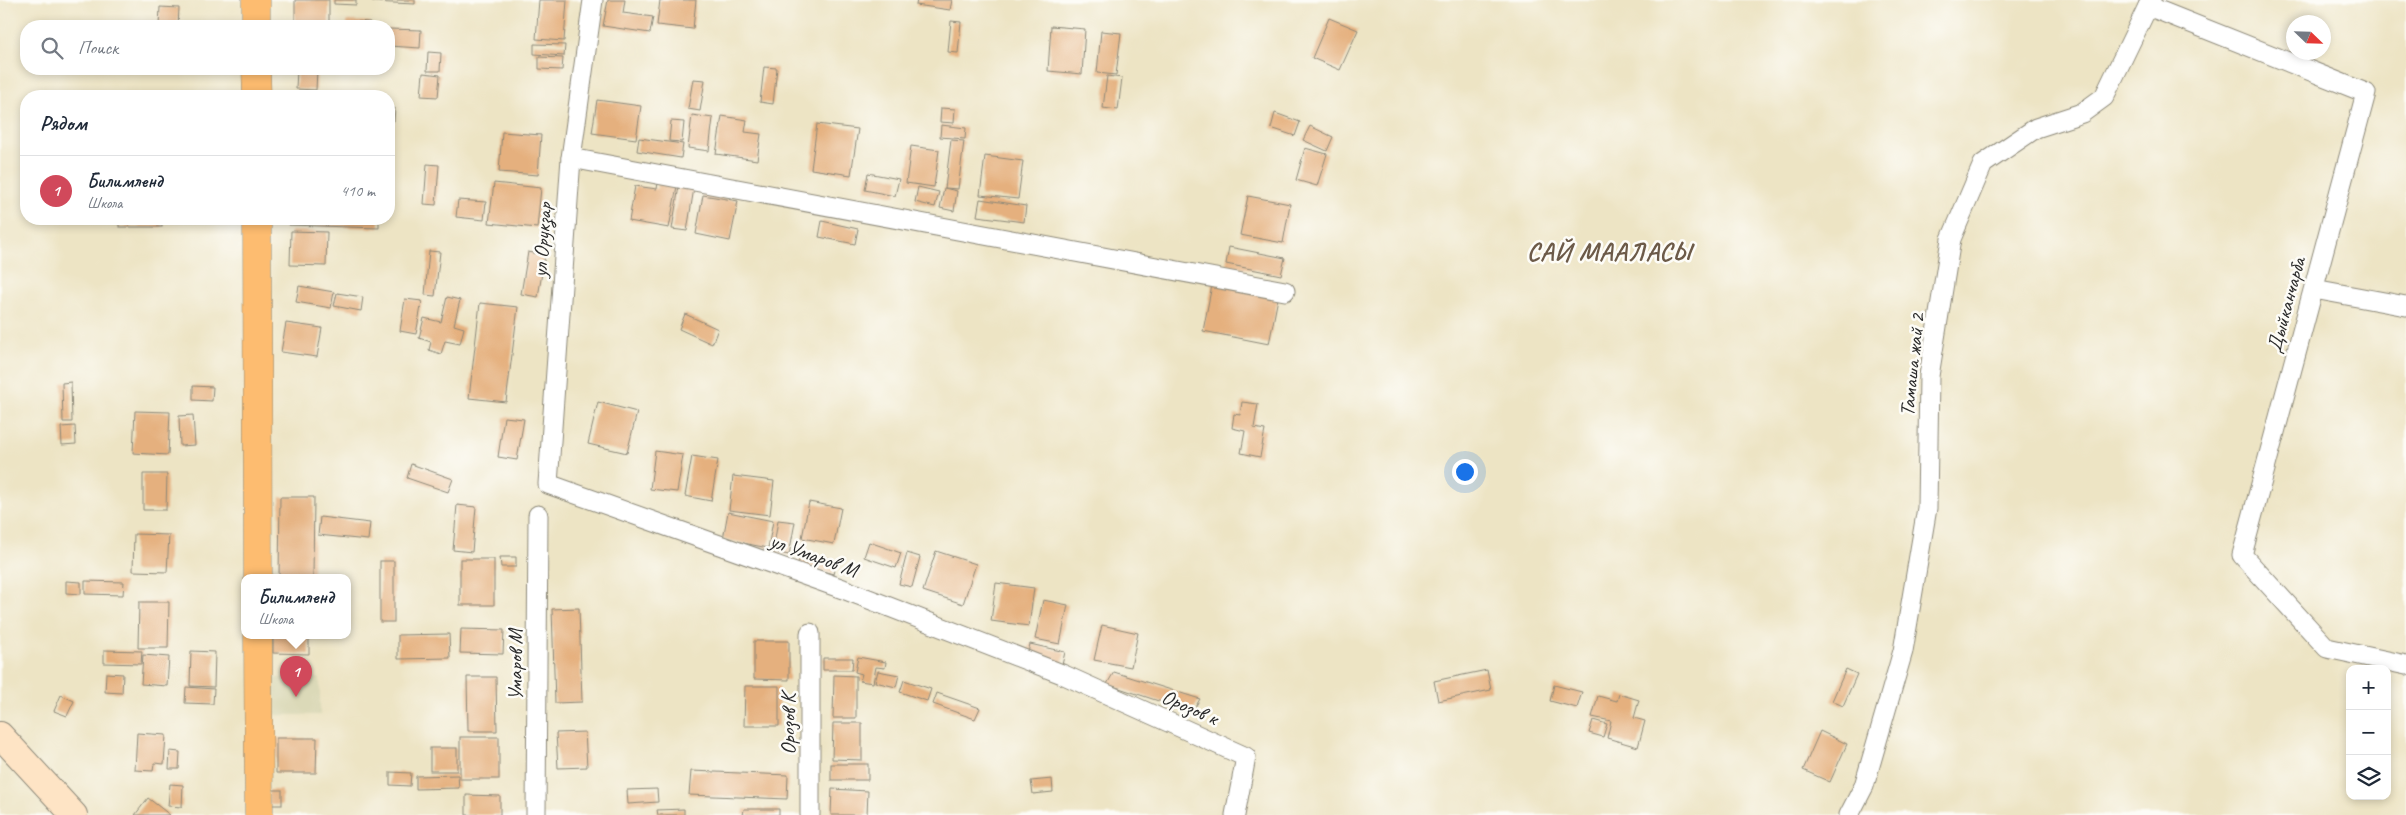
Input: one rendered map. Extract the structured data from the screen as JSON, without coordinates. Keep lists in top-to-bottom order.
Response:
{
  "streets": {
    "street": [
      "ул Орукзар",
      "Дыйканчарба",
      "Тамаша жай 2",
      "ул Умаров М",
      "Умаров М",
      "Орозов к",
      "Орозов К"
    ]
  },
  "crossings": [
    ["ул Орукзар", "ул Умаров М"],
    ["Дыйканчарба", "Тамаша жай 2"],
    ["ул Умаров М", "Орозов к"]
  ],
  "districts": ["САЙ МААЛАСЫ"],
  "north": "bottom right",
  "page": {
    "search": "Поиск",
    "heading": "Рядом",
    "list": [
      {
        "mark": "1",
        "name": "Билимленд",
        "note": "Школа",
        "value": "410 m"
      }
    ],
    "popup": ["Билимленд", "Школа"],
    "pins": "1",
    "map_buttons": ["+", "−"]
  }
}
